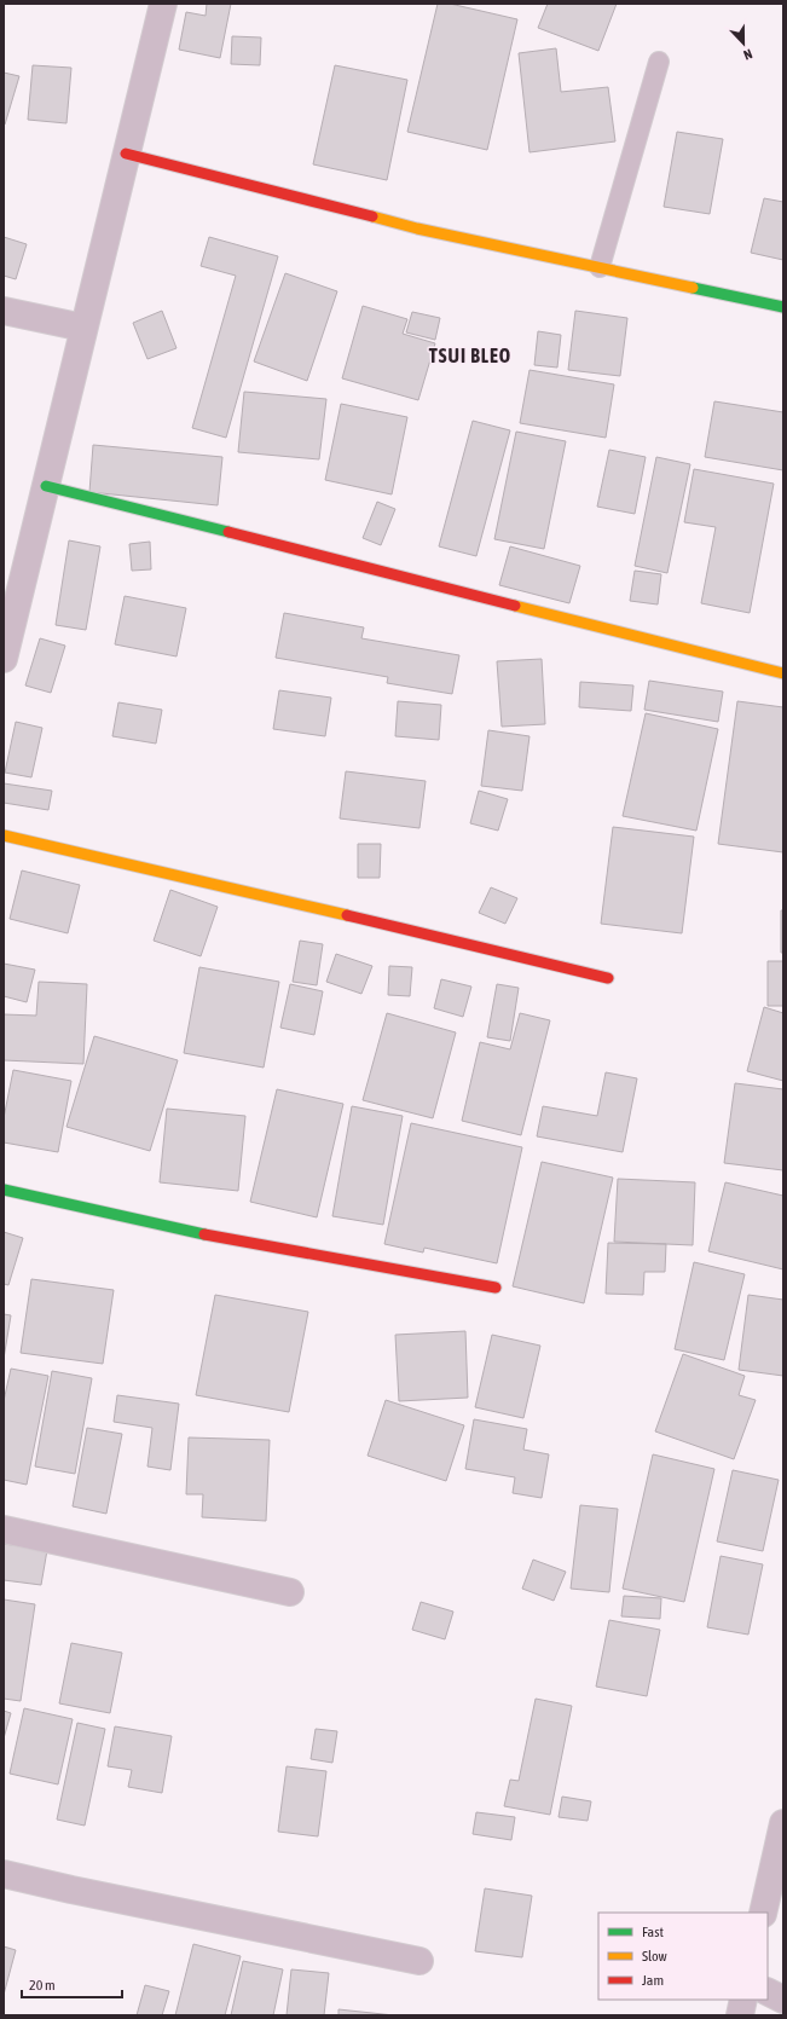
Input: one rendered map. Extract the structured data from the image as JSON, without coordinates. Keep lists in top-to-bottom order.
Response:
{
  "districts": ["TSUI BLEO"],
  "legend": ["Fast", "Slow", "Jam"],
  "scale_bar": "20 m",
  "north": "bottom"
}
